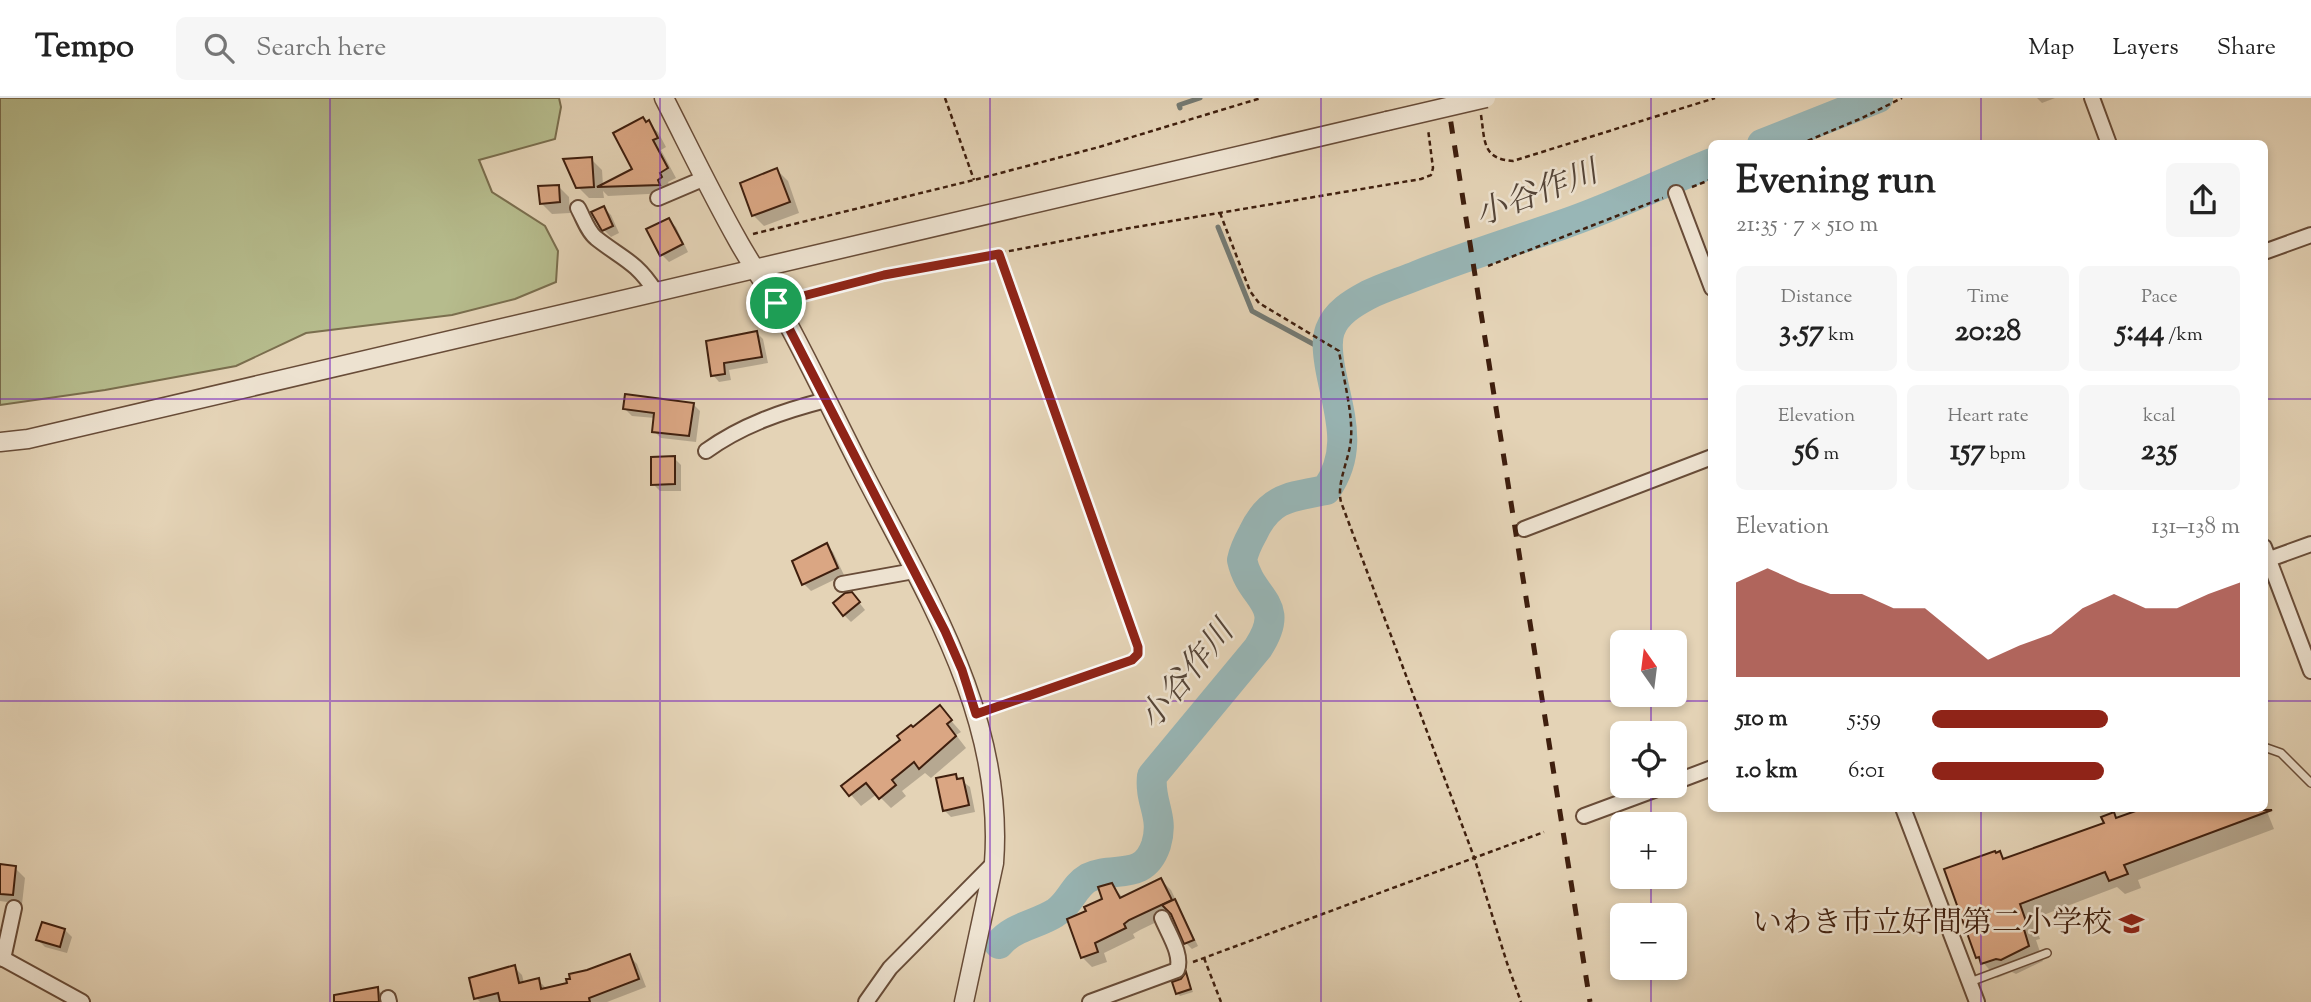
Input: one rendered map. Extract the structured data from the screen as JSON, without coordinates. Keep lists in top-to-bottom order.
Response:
{
  "water": ["小谷作川"],
  "places": {
    "school or university": ["いわき市立好間第二小学校"]
  },
  "north": "top",
  "page": {
    "header": "Tempo",
    "search": "Search here",
    "nav": ["Map", "Layers", "Share"],
    "heading": ["Evening run", "21:35 · 7 × 510 m"],
    "stats": [
      ["Distance", "3.57 km"],
      ["Time", "20:28"],
      ["Pace", "5:44 /km"],
      ["Elevation", "56 m"],
      ["Heart rate", "157 bpm"],
      ["kcal", "235"]
    ],
    "chart": ["Elevation", "131–138 m"],
    "map_buttons": ["+", "−"],
    "list": [
      {
        "name": "510 m",
        "note": "5:59"
      },
      {
        "name": "1.0 km",
        "note": "6:01"
      }
    ]
  }
}
